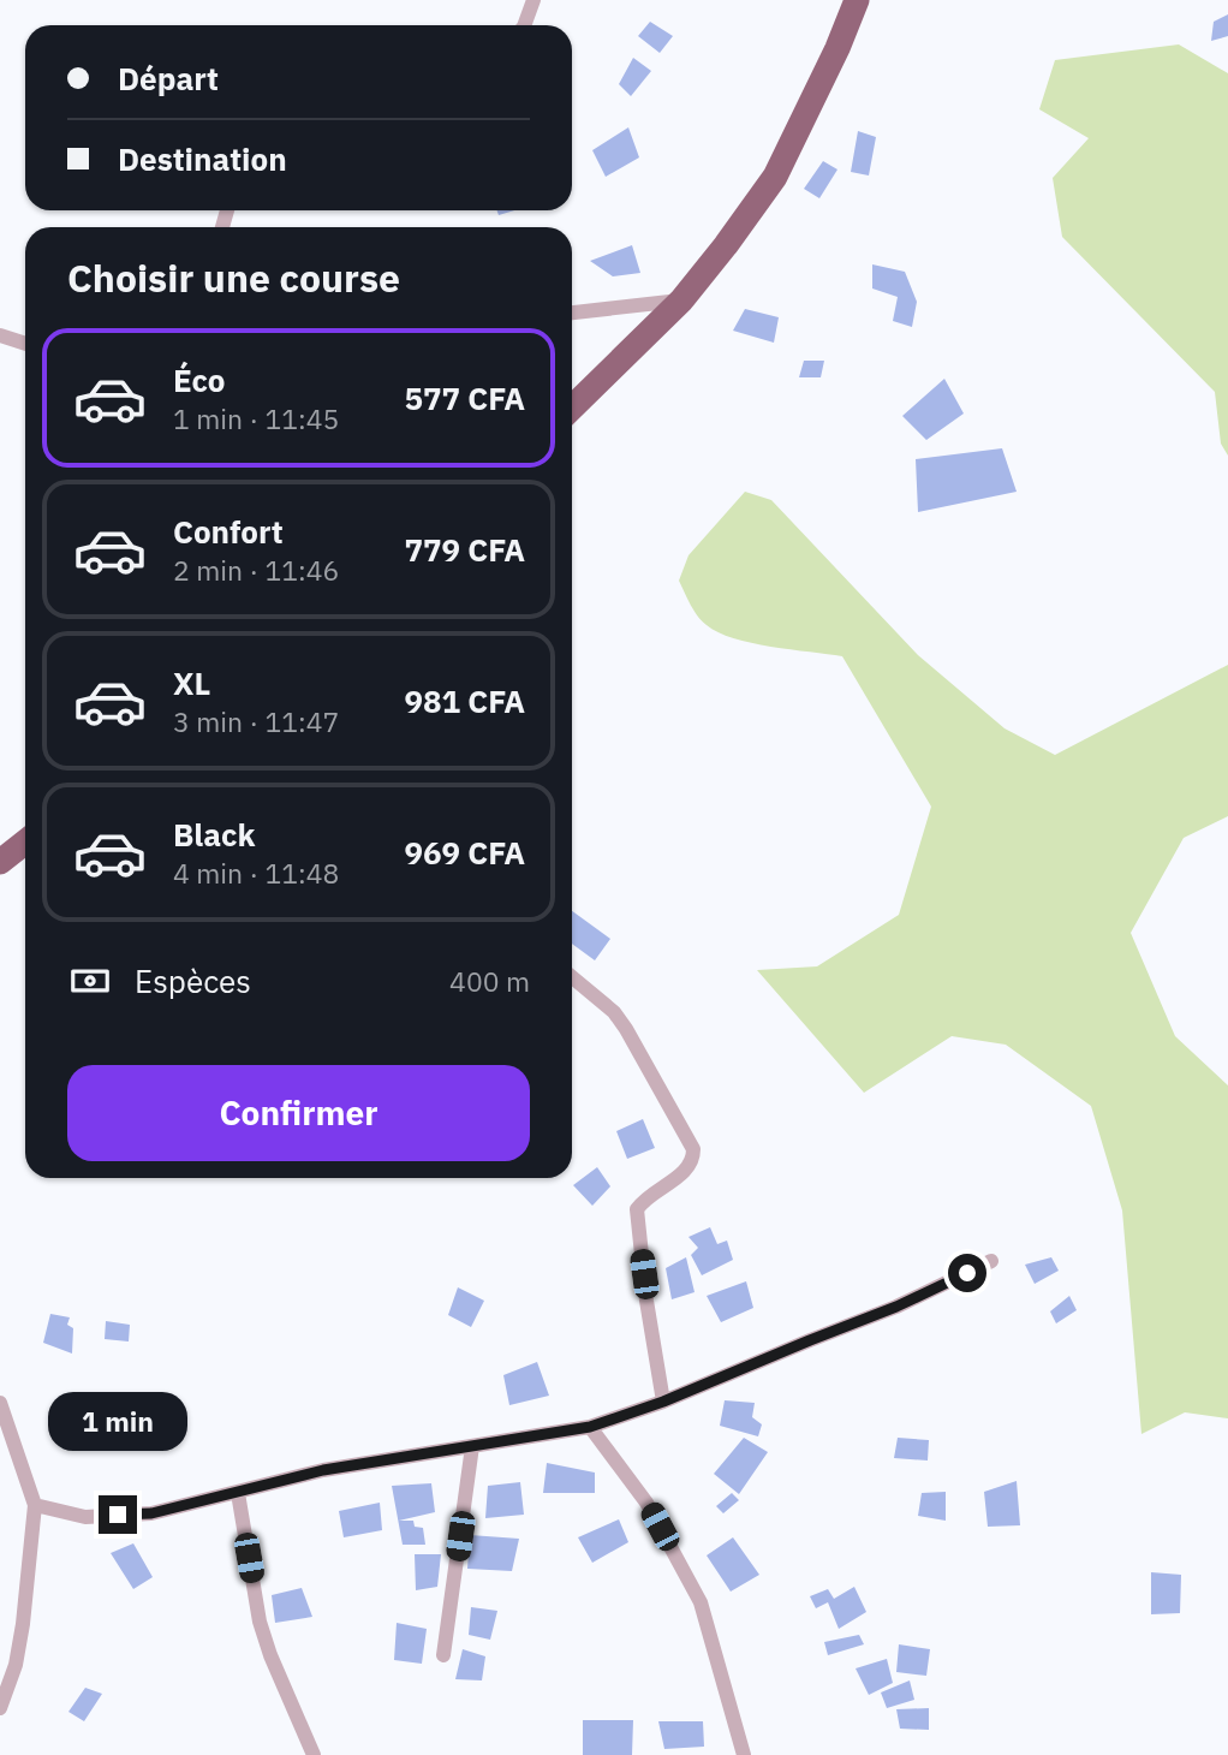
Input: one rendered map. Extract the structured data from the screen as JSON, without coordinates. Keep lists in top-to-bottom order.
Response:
{
  "page": {
    "banner": ["Départ", "Destination"],
    "heading": "Choisir une course",
    "list": [
      {
        "name": "Éco",
        "note": "1 min · 11:45",
        "value": "577 CFA"
      },
      {
        "name": "Confort",
        "note": "2 min · 11:46",
        "value": "779 CFA"
      },
      {
        "name": "XL",
        "note": "3 min · 11:47",
        "value": "981 CFA"
      },
      {
        "name": "Black",
        "note": "4 min · 11:48",
        "value": "969 CFA"
      }
    ],
    "pay": ["Espèces", "400 m"],
    "buttons": "Confirmer",
    "bubble": "1 min"
  }
}
